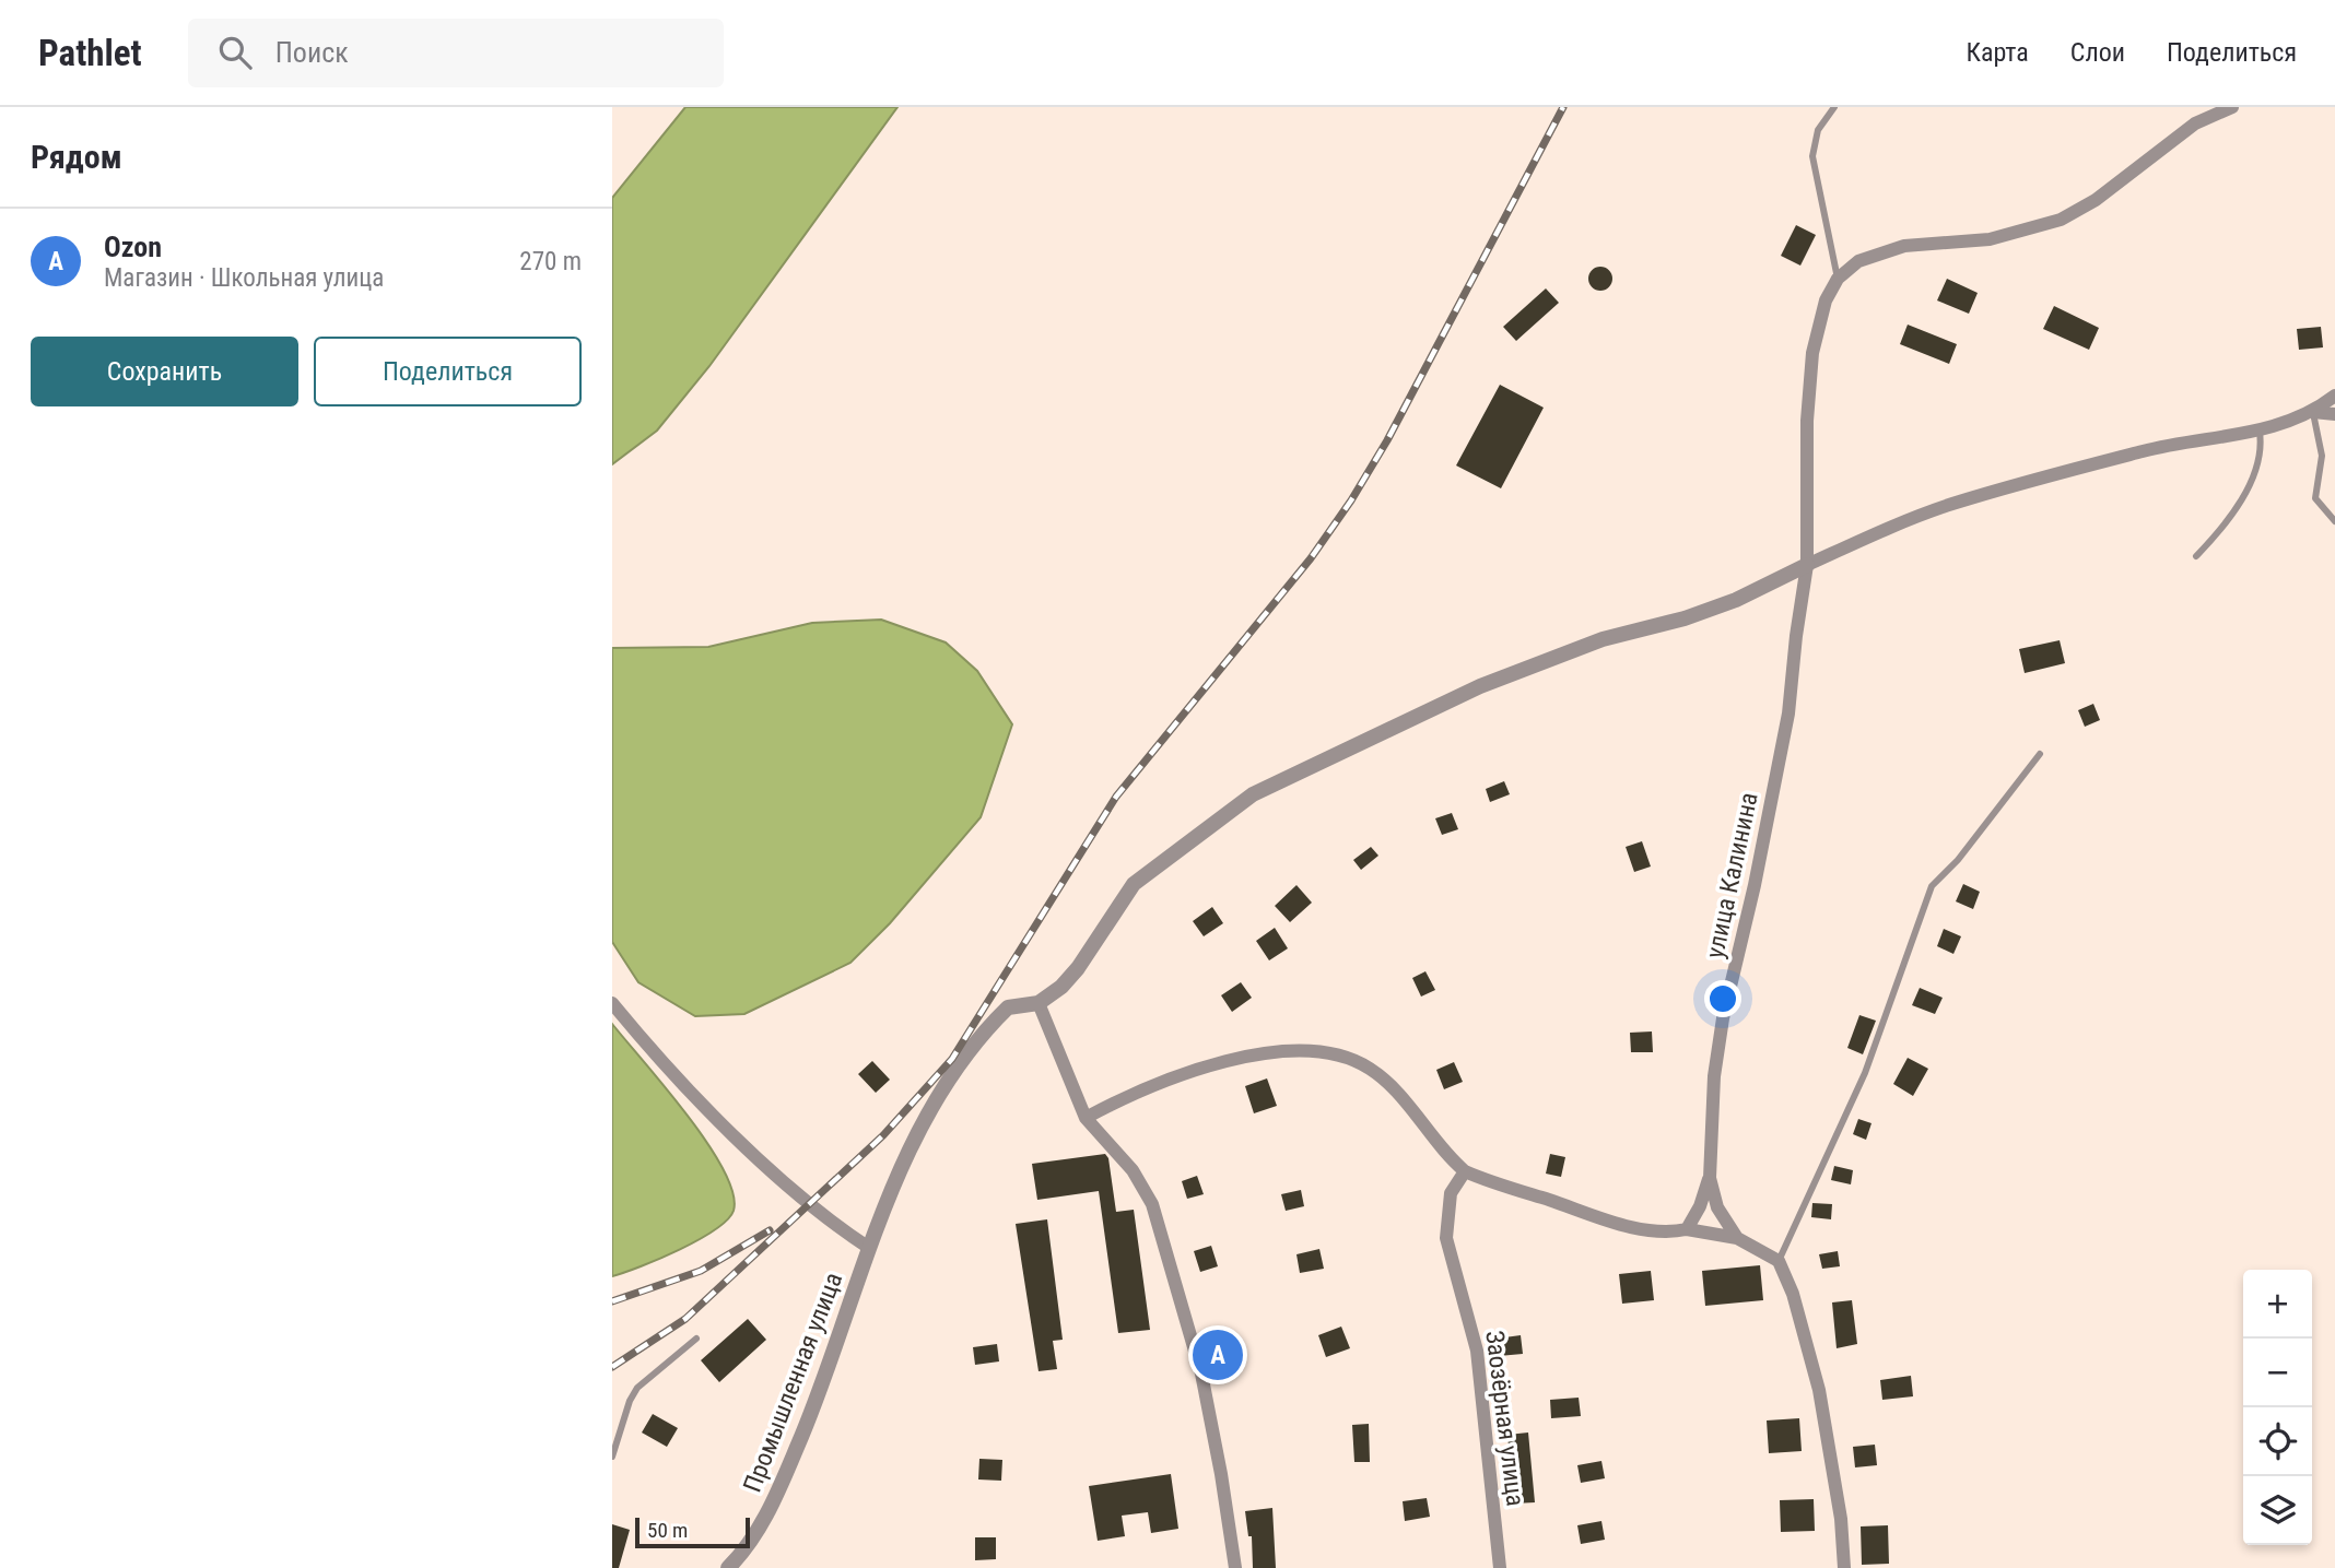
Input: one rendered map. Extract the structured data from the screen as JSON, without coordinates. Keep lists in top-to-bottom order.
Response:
{
  "streets": {
    "street": ["улица Калинина", "Промышленная улица", "Заозёрная улица"]
  },
  "scale_bar": "50 m",
  "page": {
    "header": "Pathlet",
    "search": "Поиск",
    "nav": ["Карта", "Слои", "Поделиться"],
    "heading": "Рядом",
    "list": [
      {
        "mark": "A",
        "name": "Ozon",
        "note": "Магазин · Школьная улица",
        "value": "270 m"
      }
    ],
    "buttons": ["Сохранить", "Поделиться"],
    "map_buttons": ["+", "−"],
    "pins": "A",
    "scale": "50 m"
  }
}
